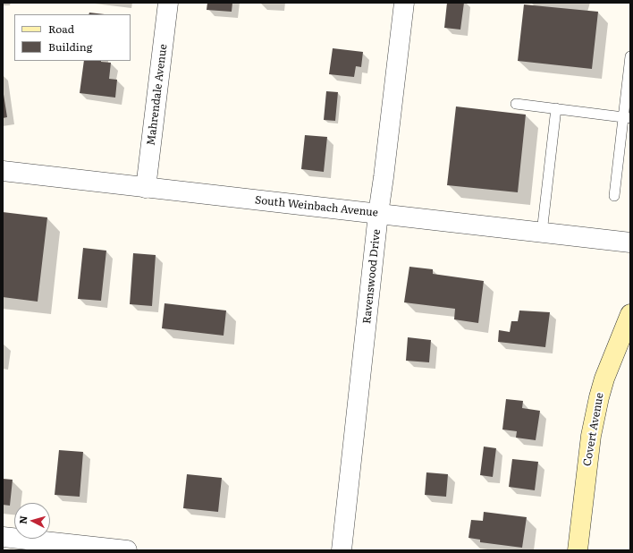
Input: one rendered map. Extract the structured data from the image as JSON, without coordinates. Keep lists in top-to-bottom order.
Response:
{
  "streets": {
    "main road": ["Covert Avenue"],
    "street": ["Mahrendale Avenue", "South Weinbach Avenue", "Ravenswood Drive"]
  },
  "crossings": [
    ["Mahrendale Avenue", "South Weinbach Avenue"],
    ["South Weinbach Avenue", "Ravenswood Drive"]
  ],
  "legend": ["Road", "Building"],
  "north": "left"
}
